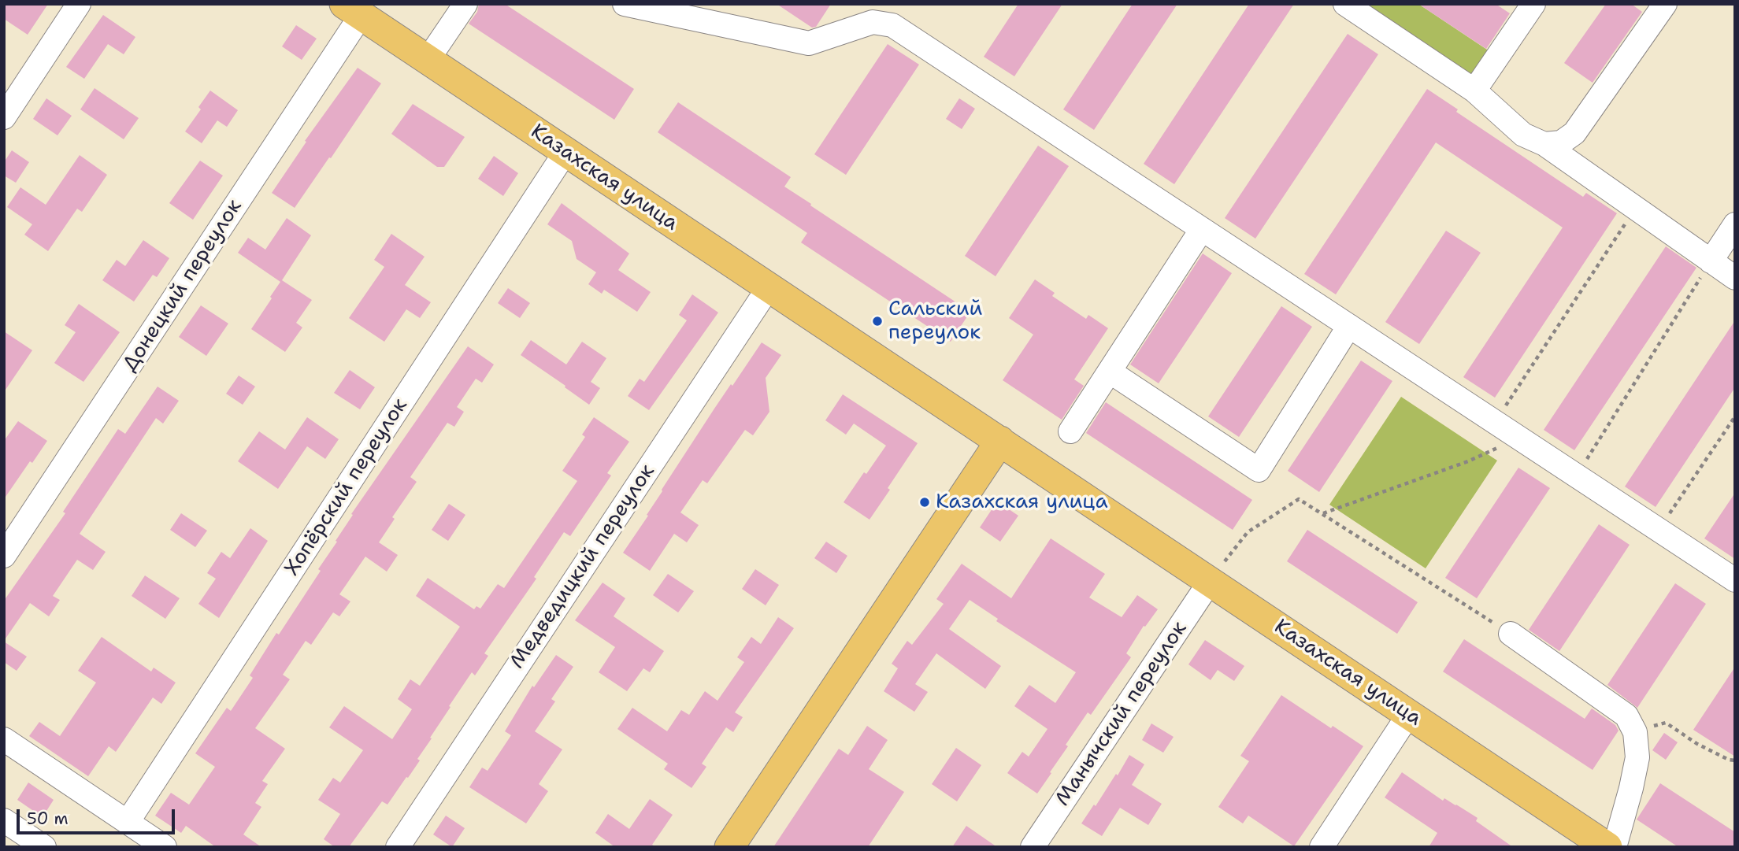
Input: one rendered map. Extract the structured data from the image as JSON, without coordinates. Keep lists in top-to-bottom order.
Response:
{
  "streets": {
    "main road": ["Казахская улица"],
    "street": [
      "Донецкий переулок",
      "Хопёрский переулок",
      "Медведицкий переулок",
      "Манычский переулок"
    ]
  },
  "crossings": [
    ["Казахская улица", "Донецкий переулок"],
    ["Казахская улица", "Хопёрский переулок"],
    ["Казахская улица", "Медведицкий переулок"],
    ["Казахская улица", "Манычский переулок"]
  ],
  "places": ["Сальский переулок", "Казахская улица"],
  "scale_bar": "50 m"
}
